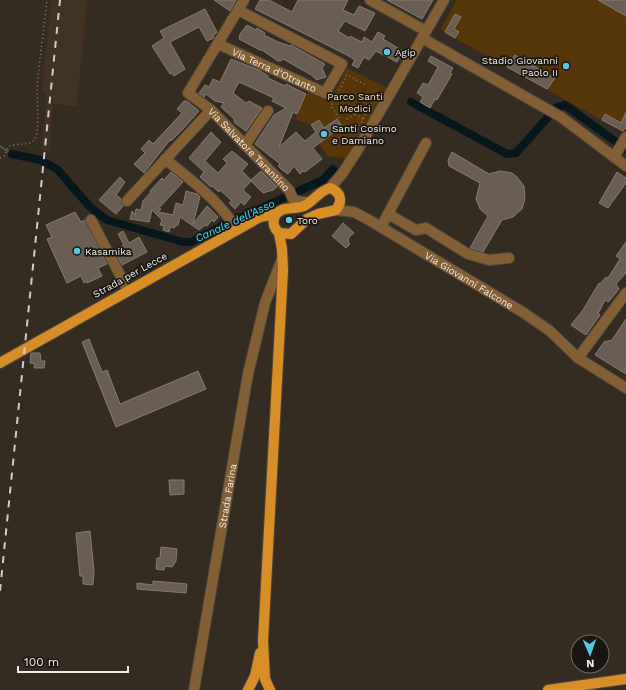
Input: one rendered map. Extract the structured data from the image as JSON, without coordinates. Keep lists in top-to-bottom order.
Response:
{
  "streets": {
    "main road": ["Strada per Lecce"],
    "street": [
      "Via Terra d'Otranto",
      "Via Salvatore Tarantino",
      "Via Giovanni Falcone",
      "Strada Farina"
    ]
  },
  "crossings": [
    ["Via Terra d'Otranto", "Via Salvatore Tarantino"],
    ["Via Salvatore Tarantino", "Strada per Lecce"],
    ["Strada per Lecce", "Via Giovanni Falcone"]
  ],
  "water": ["Canale dell'Asso"],
  "parks": ["Parco Santi Medici"],
  "places": [
    "Agip",
    "Stadio Giovanni Paolo II",
    "Santi Cosimo e Damiano",
    "Toro",
    "Kasamika"
  ],
  "scale_bar": "100 m",
  "north": "bottom"
}
